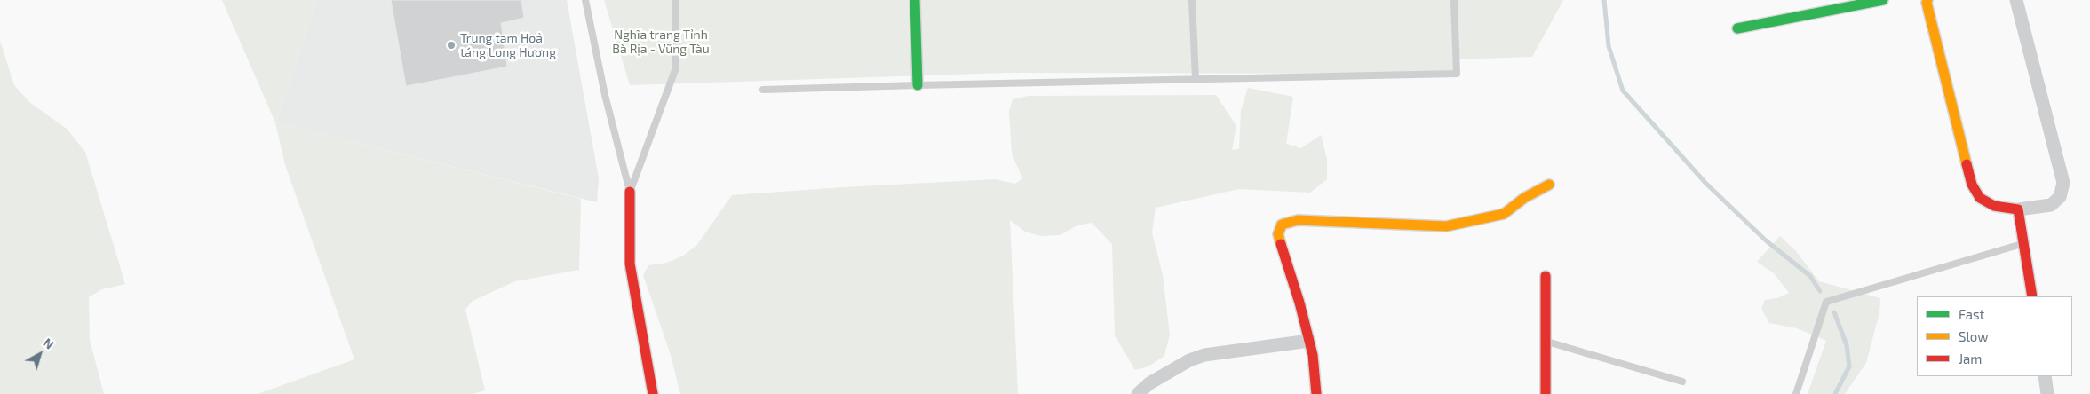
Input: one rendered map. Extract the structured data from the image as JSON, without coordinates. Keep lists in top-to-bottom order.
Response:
{
  "parks": ["Nghĩa trang Tỉnh Bà Rịa - Vũng Tàu"],
  "places": ["Trung tam Hoả táng Long Hương"],
  "legend": ["Fast", "Slow", "Jam"],
  "north": "top right"
}
